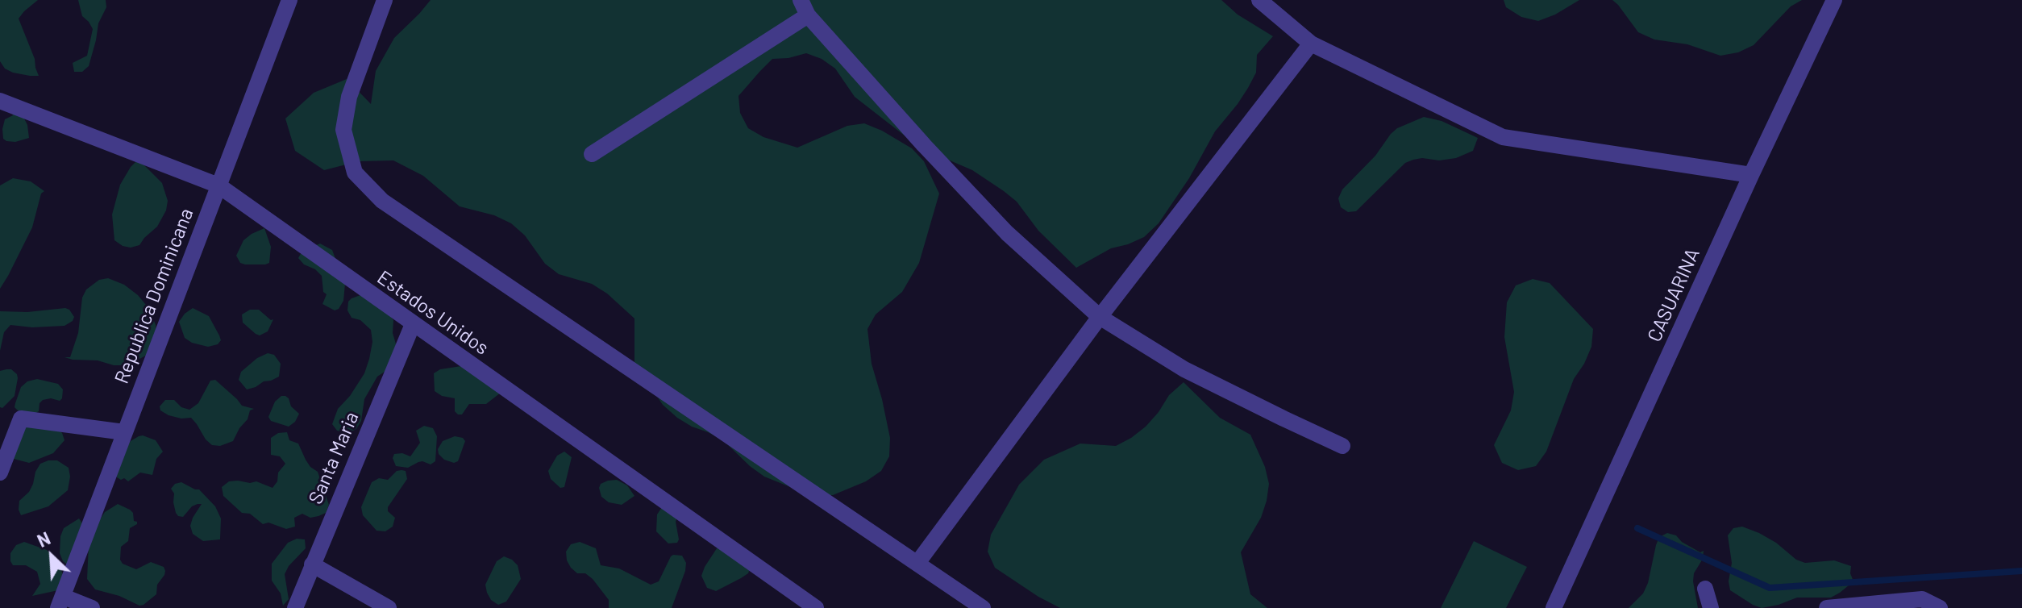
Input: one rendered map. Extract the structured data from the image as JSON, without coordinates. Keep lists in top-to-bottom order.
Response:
{
  "streets": {
    "street": [
      "CASUARINA",
      "Republica Dominicana",
      "Estados Unidos",
      "Santa Maria"
    ]
  },
  "crossings": [
    ["Republica Dominicana", "Estados Unidos"],
    ["Estados Unidos", "Santa Maria"]
  ],
  "north": "top left"
}
